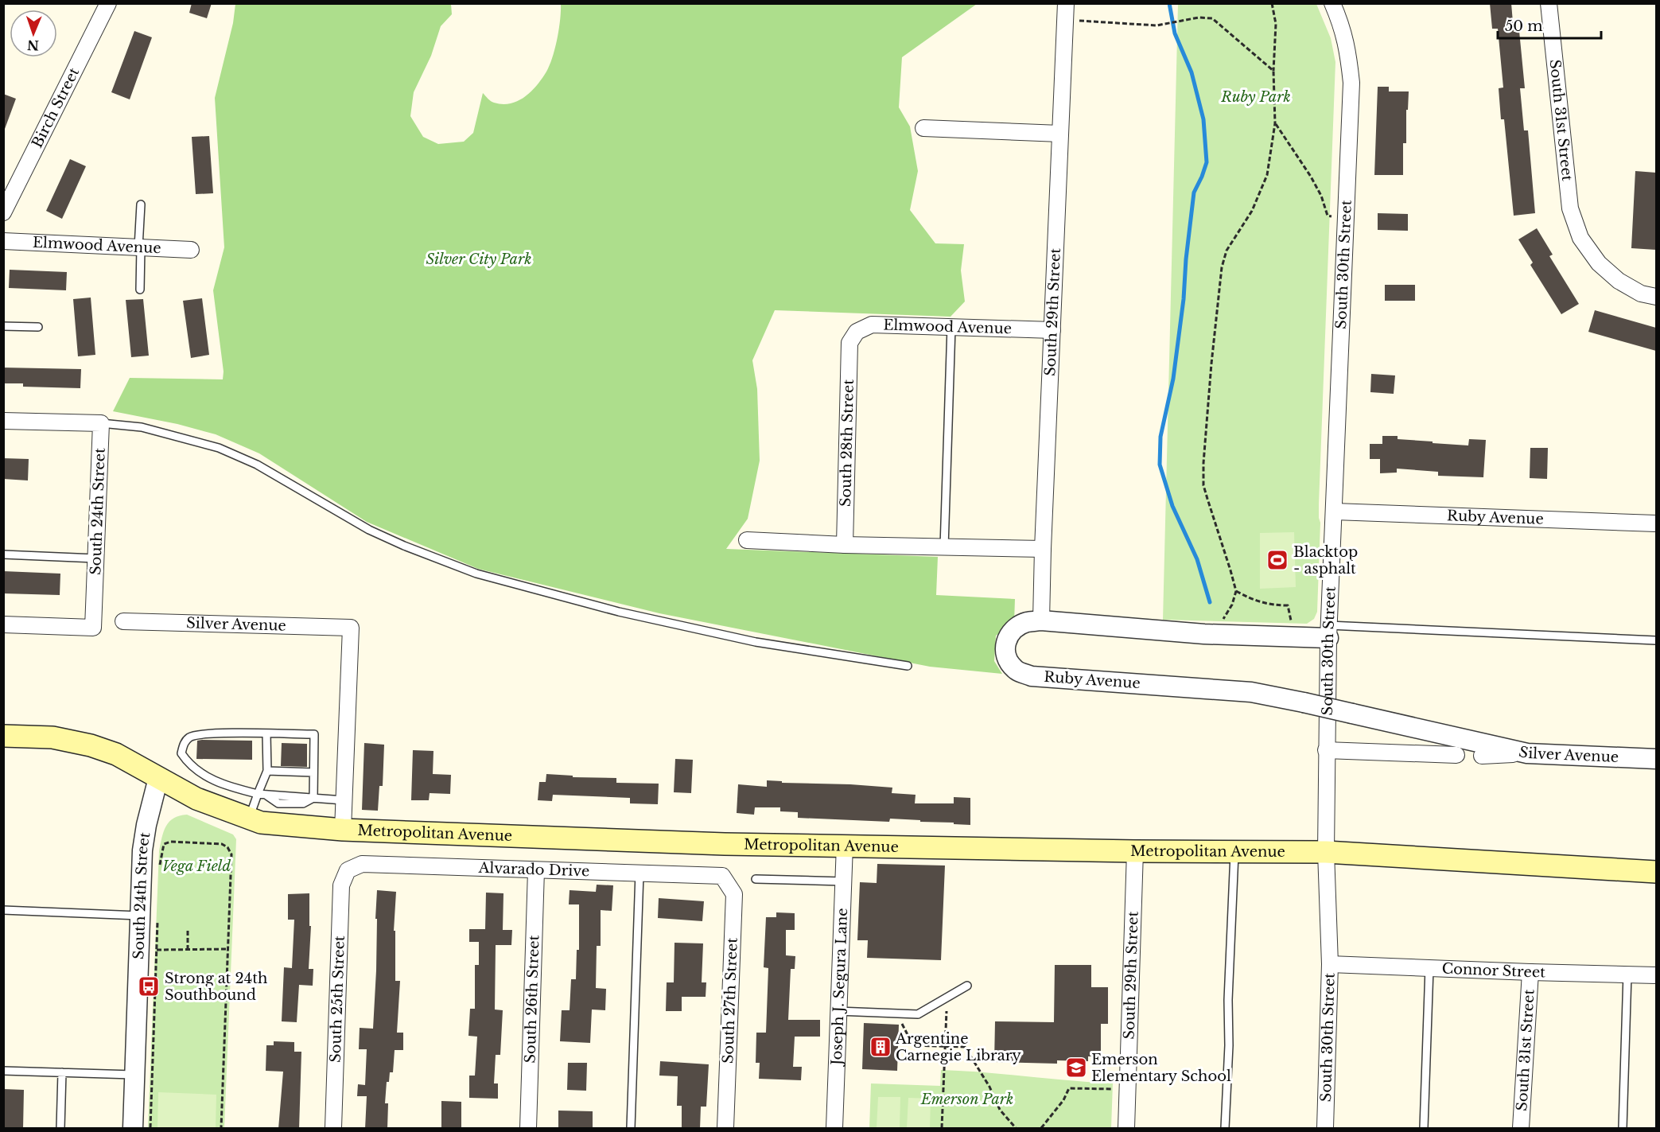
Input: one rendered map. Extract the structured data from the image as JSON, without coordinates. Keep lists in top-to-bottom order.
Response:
{
  "streets": {
    "main road": ["Metropolitan Avenue"],
    "street": [
      "Birch Street",
      "South 31st Street",
      "Elmwood Avenue",
      "South 30th Street",
      "South 29th Street",
      "South 28th Street",
      "South 24th Street",
      "Ruby Avenue",
      "Silver Avenue",
      "Alvarado Drive",
      "Connor Street",
      "Joseph J. Segura Lane",
      "South 25th Street",
      "South 26th Street",
      "South 27th Street"
    ]
  },
  "crossings": [
    ["South 31st Street", "Connor Street"],
    ["Elmwood Avenue", "South 29th Street"],
    ["Elmwood Avenue", "South 28th Street"],
    ["South 30th Street", "Ruby Avenue"],
    ["South 30th Street", "Metropolitan Avenue"],
    ["South 30th Street", "Connor Street"],
    ["South 29th Street", "Ruby Avenue"],
    ["South 29th Street", "Metropolitan Avenue"],
    ["South 24th Street", "Metropolitan Avenue"],
    ["Ruby Avenue", "Silver Avenue"],
    ["Metropolitan Avenue", "Joseph J. Segura Lane"],
    ["Alvarado Drive", "South 25th Street"],
    ["Alvarado Drive", "South 26th Street"],
    ["Alvarado Drive", "South 27th Street"]
  ],
  "parks": [
    "Ruby Park",
    "Silver City Park",
    "Vega Field",
    "Emerson Park"
  ],
  "places": {
    "sports": ["Blacktop - asphalt"],
    "bus stop": ["Strong at 24th Southbound"],
    "building": ["Argentine Carnegie Library"],
    "school or university": ["Emerson Elementary School"]
  },
  "scale_bar": "50 m",
  "north": "bottom"
}
